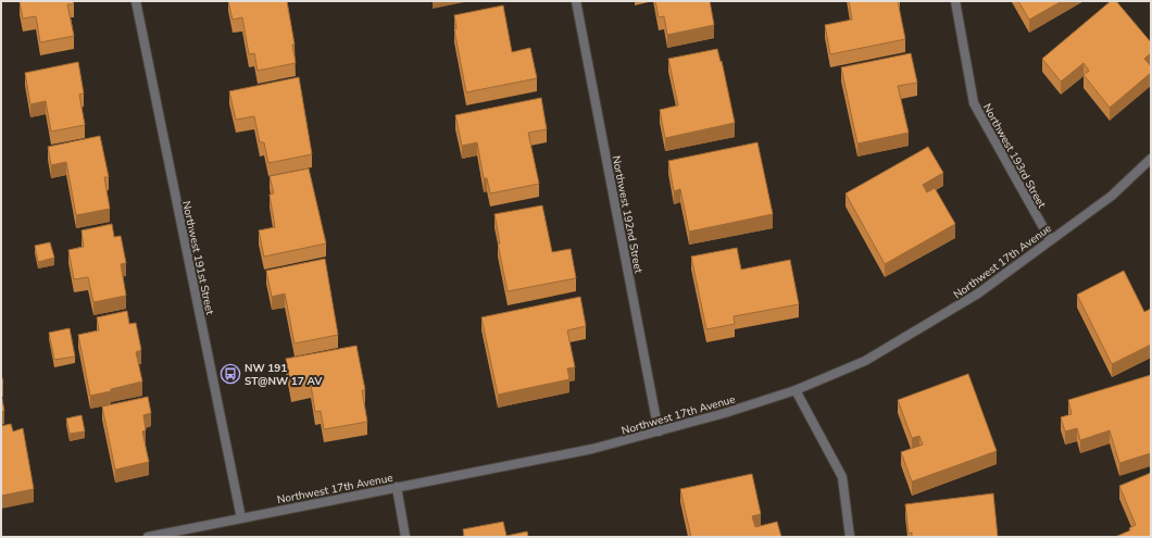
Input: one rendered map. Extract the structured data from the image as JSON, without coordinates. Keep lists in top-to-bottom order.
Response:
{
  "streets": {
    "street": [
      "Northwest 193rd Street",
      "Northwest 192nd Street",
      "Northwest 191st Street",
      "Northwest 17th Avenue"
    ]
  },
  "crossings": [
    ["Northwest 193rd Street", "Northwest 17th Avenue"],
    ["Northwest 192nd Street", "Northwest 17th Avenue"],
    ["Northwest 191st Street", "Northwest 17th Avenue"]
  ],
  "places": {
    "bus stop": ["NW 191 ST@NW 17 AV"]
  }
}
